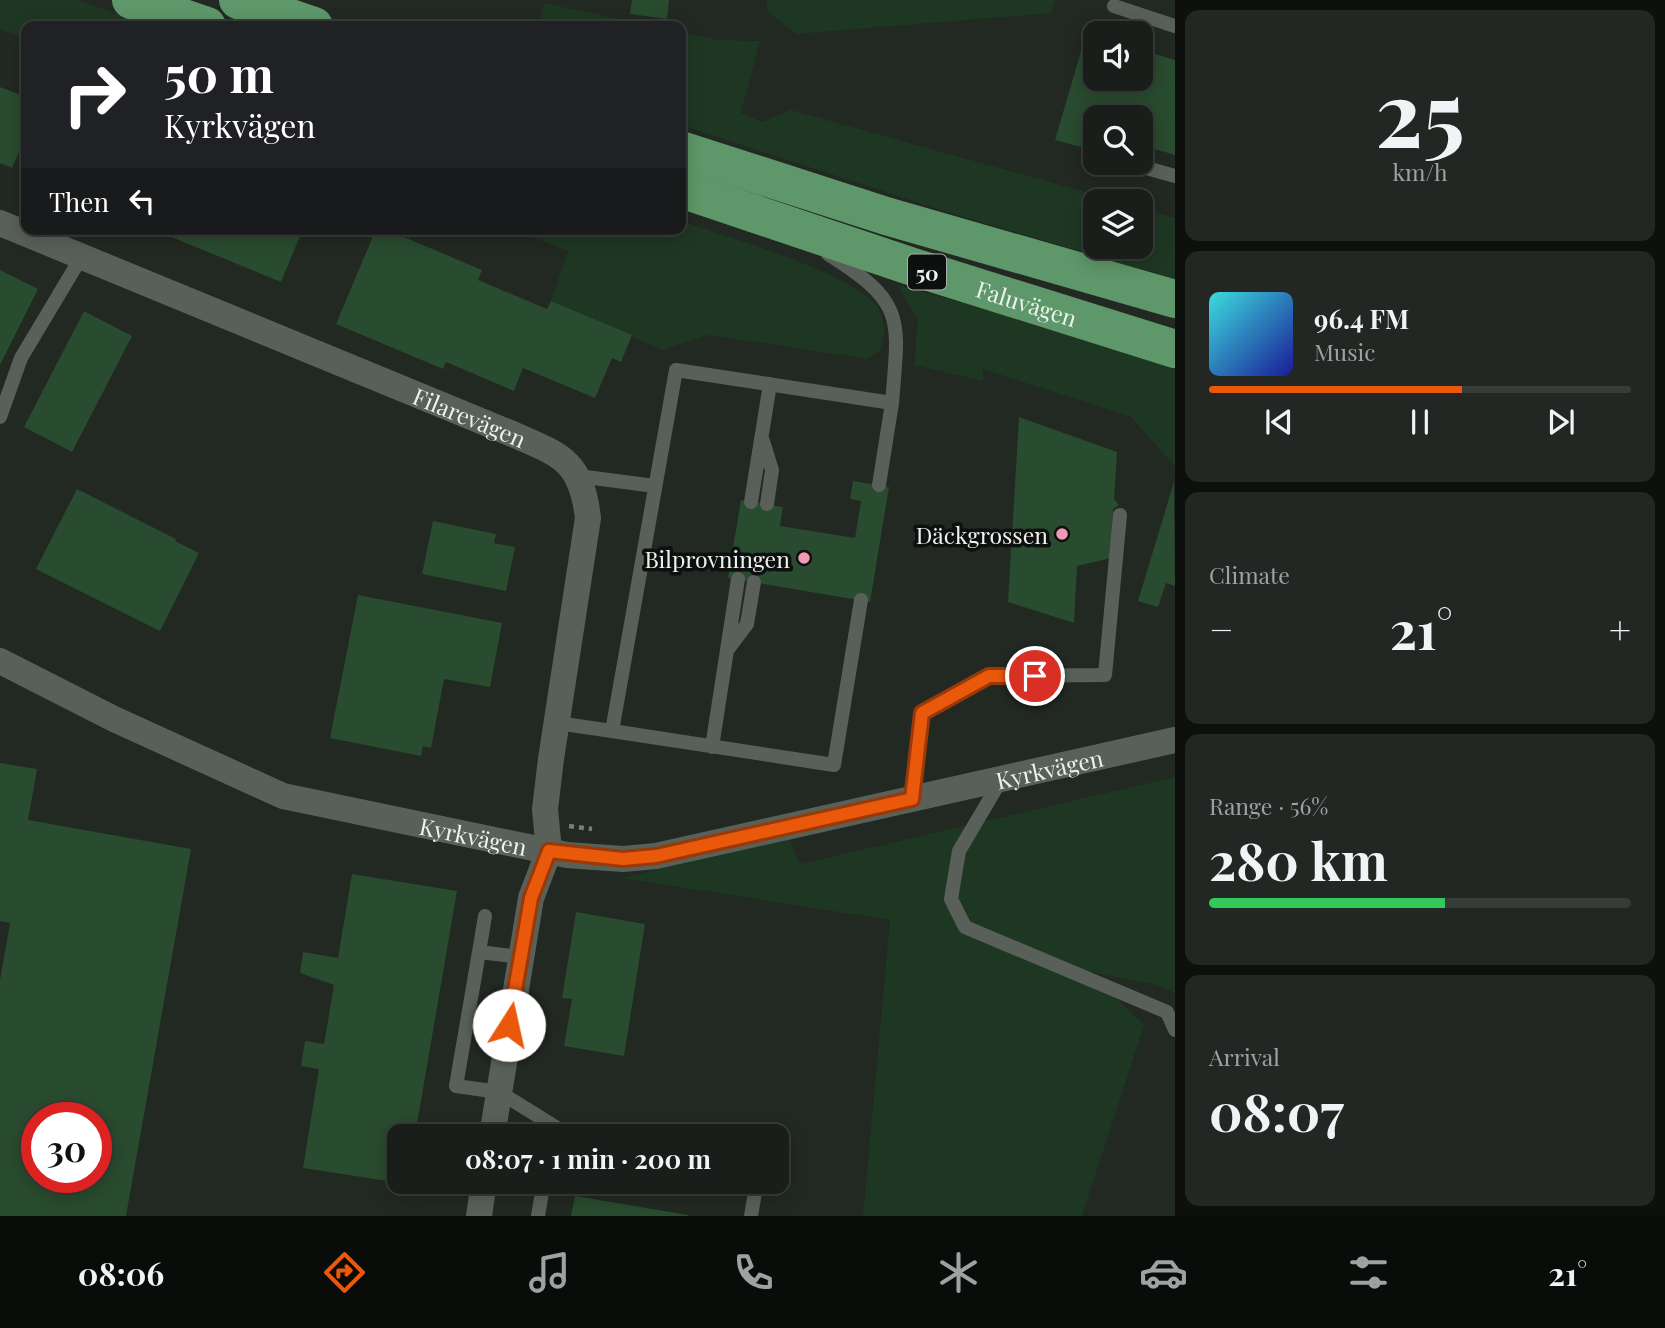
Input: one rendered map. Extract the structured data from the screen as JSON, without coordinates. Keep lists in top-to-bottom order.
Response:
{
  "streets": {
    "highway": ["50", "Faluvägen"],
    "street": ["Filarevägen", "Kyrkvägen"]
  },
  "places": ["Däckgrossen", "Bilprovningen"],
  "page": {
    "tile": [
      ["25", "km/h"],
      "Climate",
      ["Range · 56%", "280 km"],
      ["Arrival", "08:07"]
    ],
    "turn": ["50 m", "Kyrkvägen"],
    "then": "Then",
    "song": ["96.4 FM", "Music"],
    "heat": ["−", "21°", "+"],
    "limit": "30",
    "trip": "08:07 · 1 min · 200 m",
    "tabs": ["08:06", "21°"]
  }
}
